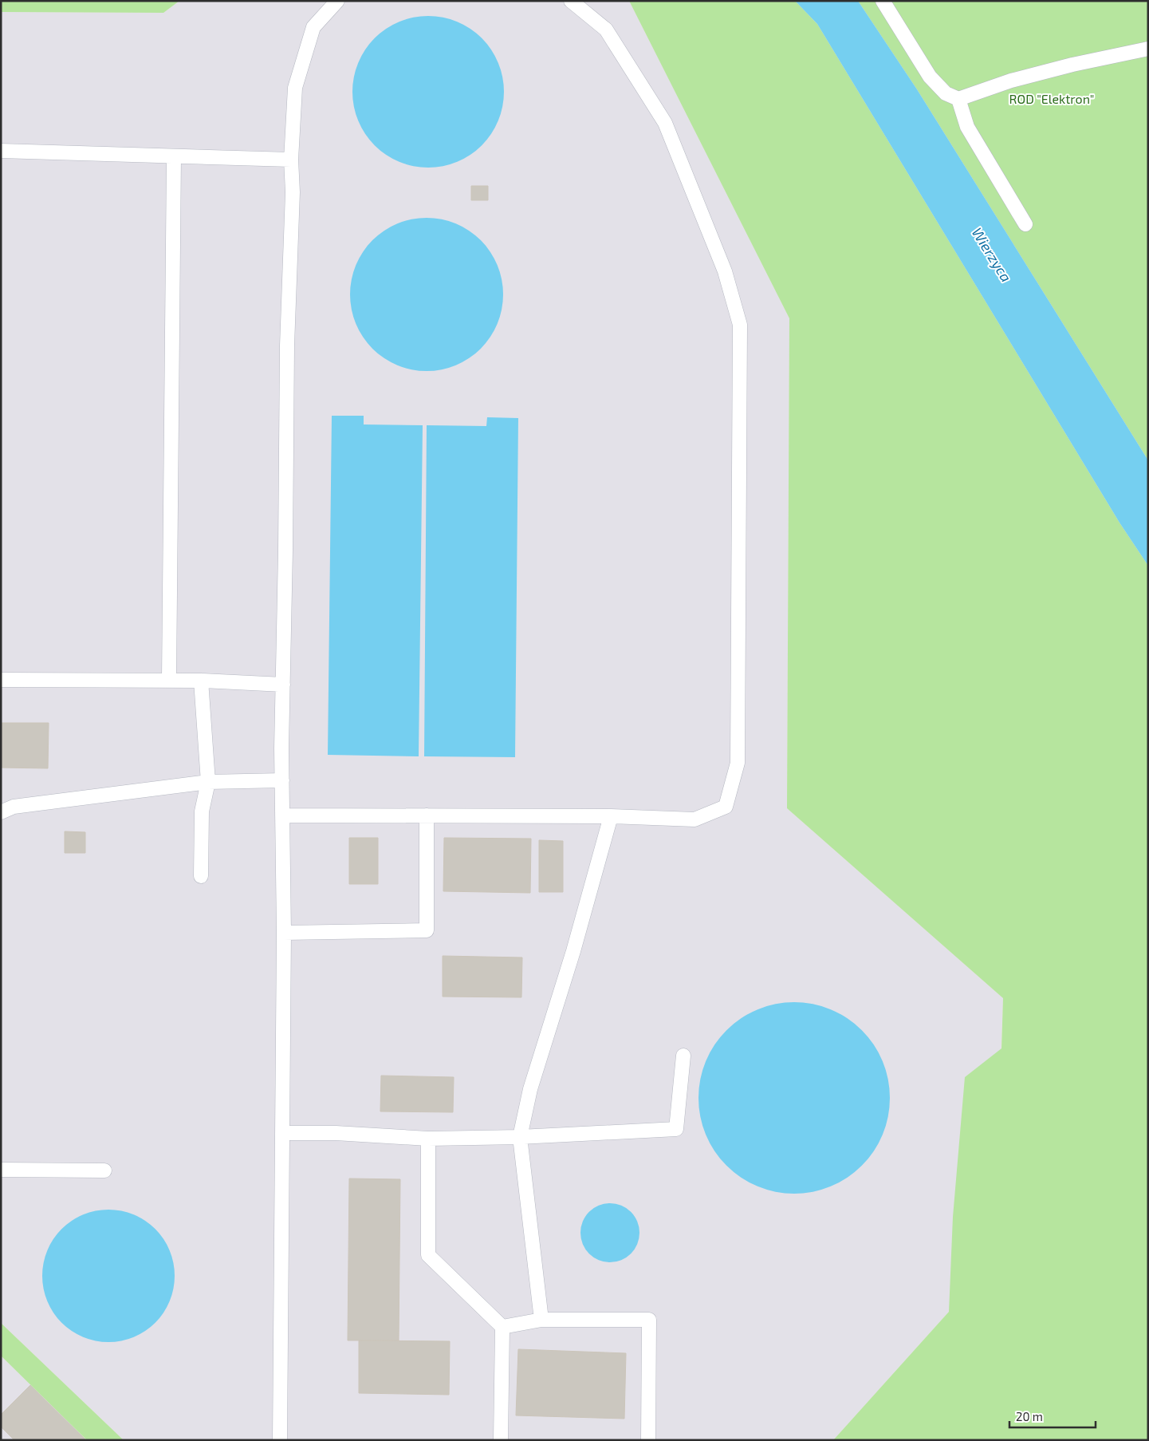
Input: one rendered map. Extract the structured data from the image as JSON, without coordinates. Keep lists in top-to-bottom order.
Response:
{
  "water": ["Wierzyca"],
  "parks": ["ROD \"Elektron\""],
  "scale_bar": "20 m"
}
